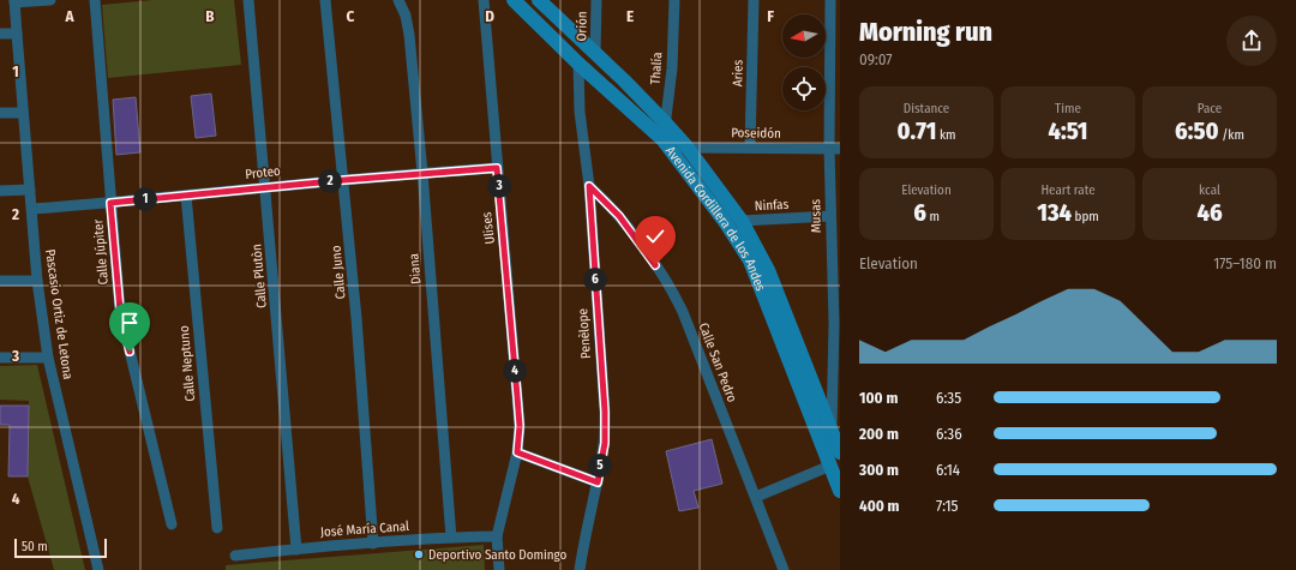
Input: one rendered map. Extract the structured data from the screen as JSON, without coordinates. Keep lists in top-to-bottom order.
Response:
{
  "streets": {
    "street": [
      "Orión",
      "Thalía",
      "Aries",
      "Poseidón",
      "Proteo",
      "Ninfas",
      "Musas",
      "Avenida Cordillera de los Andes",
      "Ulises",
      "Calle Júpiter",
      "Diana",
      "Calle Juno",
      "Calle Plutòn",
      "Pascasio Ortiz de Letona",
      "Penèlope",
      "Calle San Pedro",
      "Calle Neptuno",
      "José María Canal"
    ]
  },
  "crossings": [
    ["Orión", "Avenida Cordillera de los Andes"],
    ["Thalía", "Poseidón"],
    ["Thalía", "Avenida Cordillera de los Andes"],
    ["Aries", "Poseidón"],
    ["Poseidón", "Musas"],
    ["Poseidón", "Avenida Cordillera de los Andes"],
    ["Proteo", "Ulises"],
    ["Proteo", "Calle Júpiter"],
    ["Proteo", "Diana"],
    ["Proteo", "Calle Juno"],
    ["Proteo", "Calle Plutòn"],
    ["Proteo", "Pascasio Ortiz de Letona"],
    ["Proteo", "Calle Neptuno"],
    ["Ninfas", "Musas"],
    ["Ninfas", "Avenida Cordillera de los Andes"],
    ["Musas", "Avenida Cordillera de los Andes"],
    ["Avenida Cordillera de los Andes", "Penèlope"],
    ["Ulises", "José María Canal"],
    ["Diana", "José María Canal"],
    ["Calle Juno", "José María Canal"],
    ["Calle Plutòn", "José María Canal"],
    ["Penèlope", "Calle San Pedro"]
  ],
  "places": ["Deportivo Santo Domingo"],
  "scale_bar": "50 m",
  "north": "left",
  "page": {
    "heading": ["Morning run", "09:07"],
    "stats": [
      ["Distance", "0.71 km"],
      ["Time", "4:51"],
      ["Pace", "6:50 /km"],
      ["Elevation", "6 m"],
      ["Heart rate", "134 bpm"],
      ["kcal", "46"]
    ],
    "pins": [
      "2",
      "3",
      "1",
      "6",
      "4",
      "5"
    ],
    "chart": ["Elevation", "175–180 m"],
    "list": [
      {
        "name": "100 m",
        "note": "6:35"
      },
      {
        "name": "200 m",
        "note": "6:36"
      },
      {
        "name": "300 m",
        "note": "6:14"
      },
      {
        "name": "400 m",
        "note": "7:15"
      }
    ],
    "scale": "50 m"
  },
  "grid": {
    "columns": [
      "A",
      "B",
      "C",
      "D",
      "E",
      "F"
    ],
    "rows": [
      "1",
      "2",
      "3",
      "4"
    ]
  }
}
